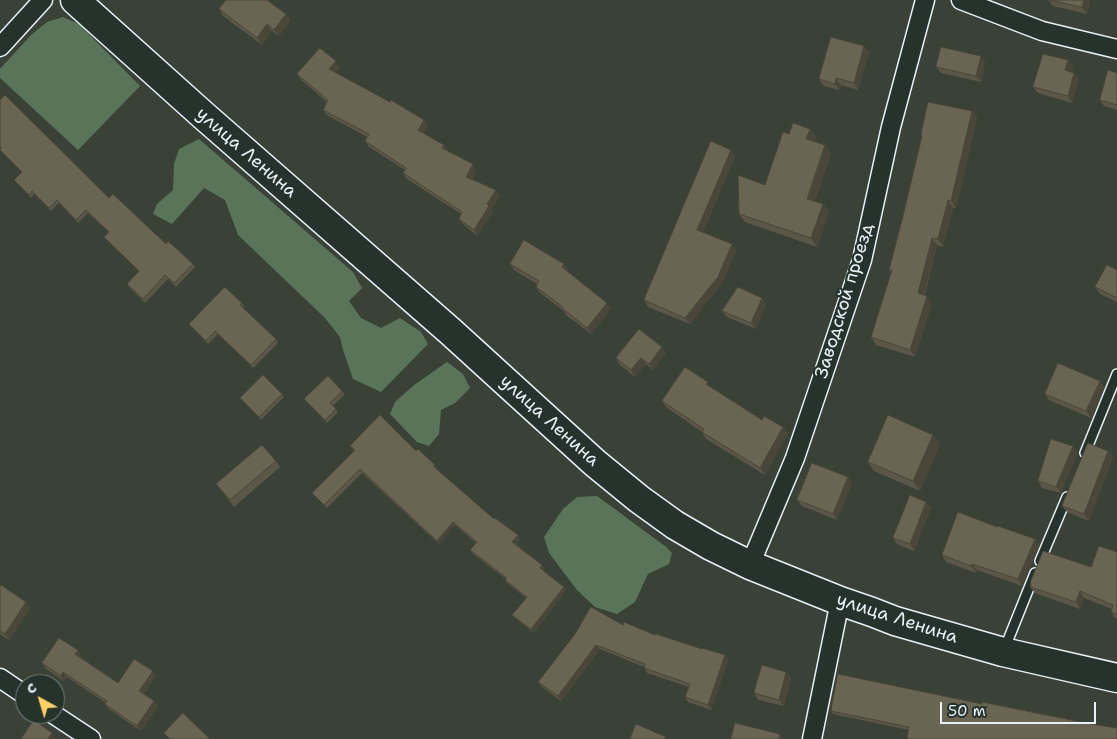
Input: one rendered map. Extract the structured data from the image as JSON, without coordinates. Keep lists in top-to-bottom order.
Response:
{
  "streets": {
    "main road": ["улица Ленина"],
    "street": ["Заводской проезд"]
  },
  "crossings": [
    ["улица Ленина", "Заводской проезд"]
  ],
  "scale_bar": "50 m",
  "north": "top left"
}
